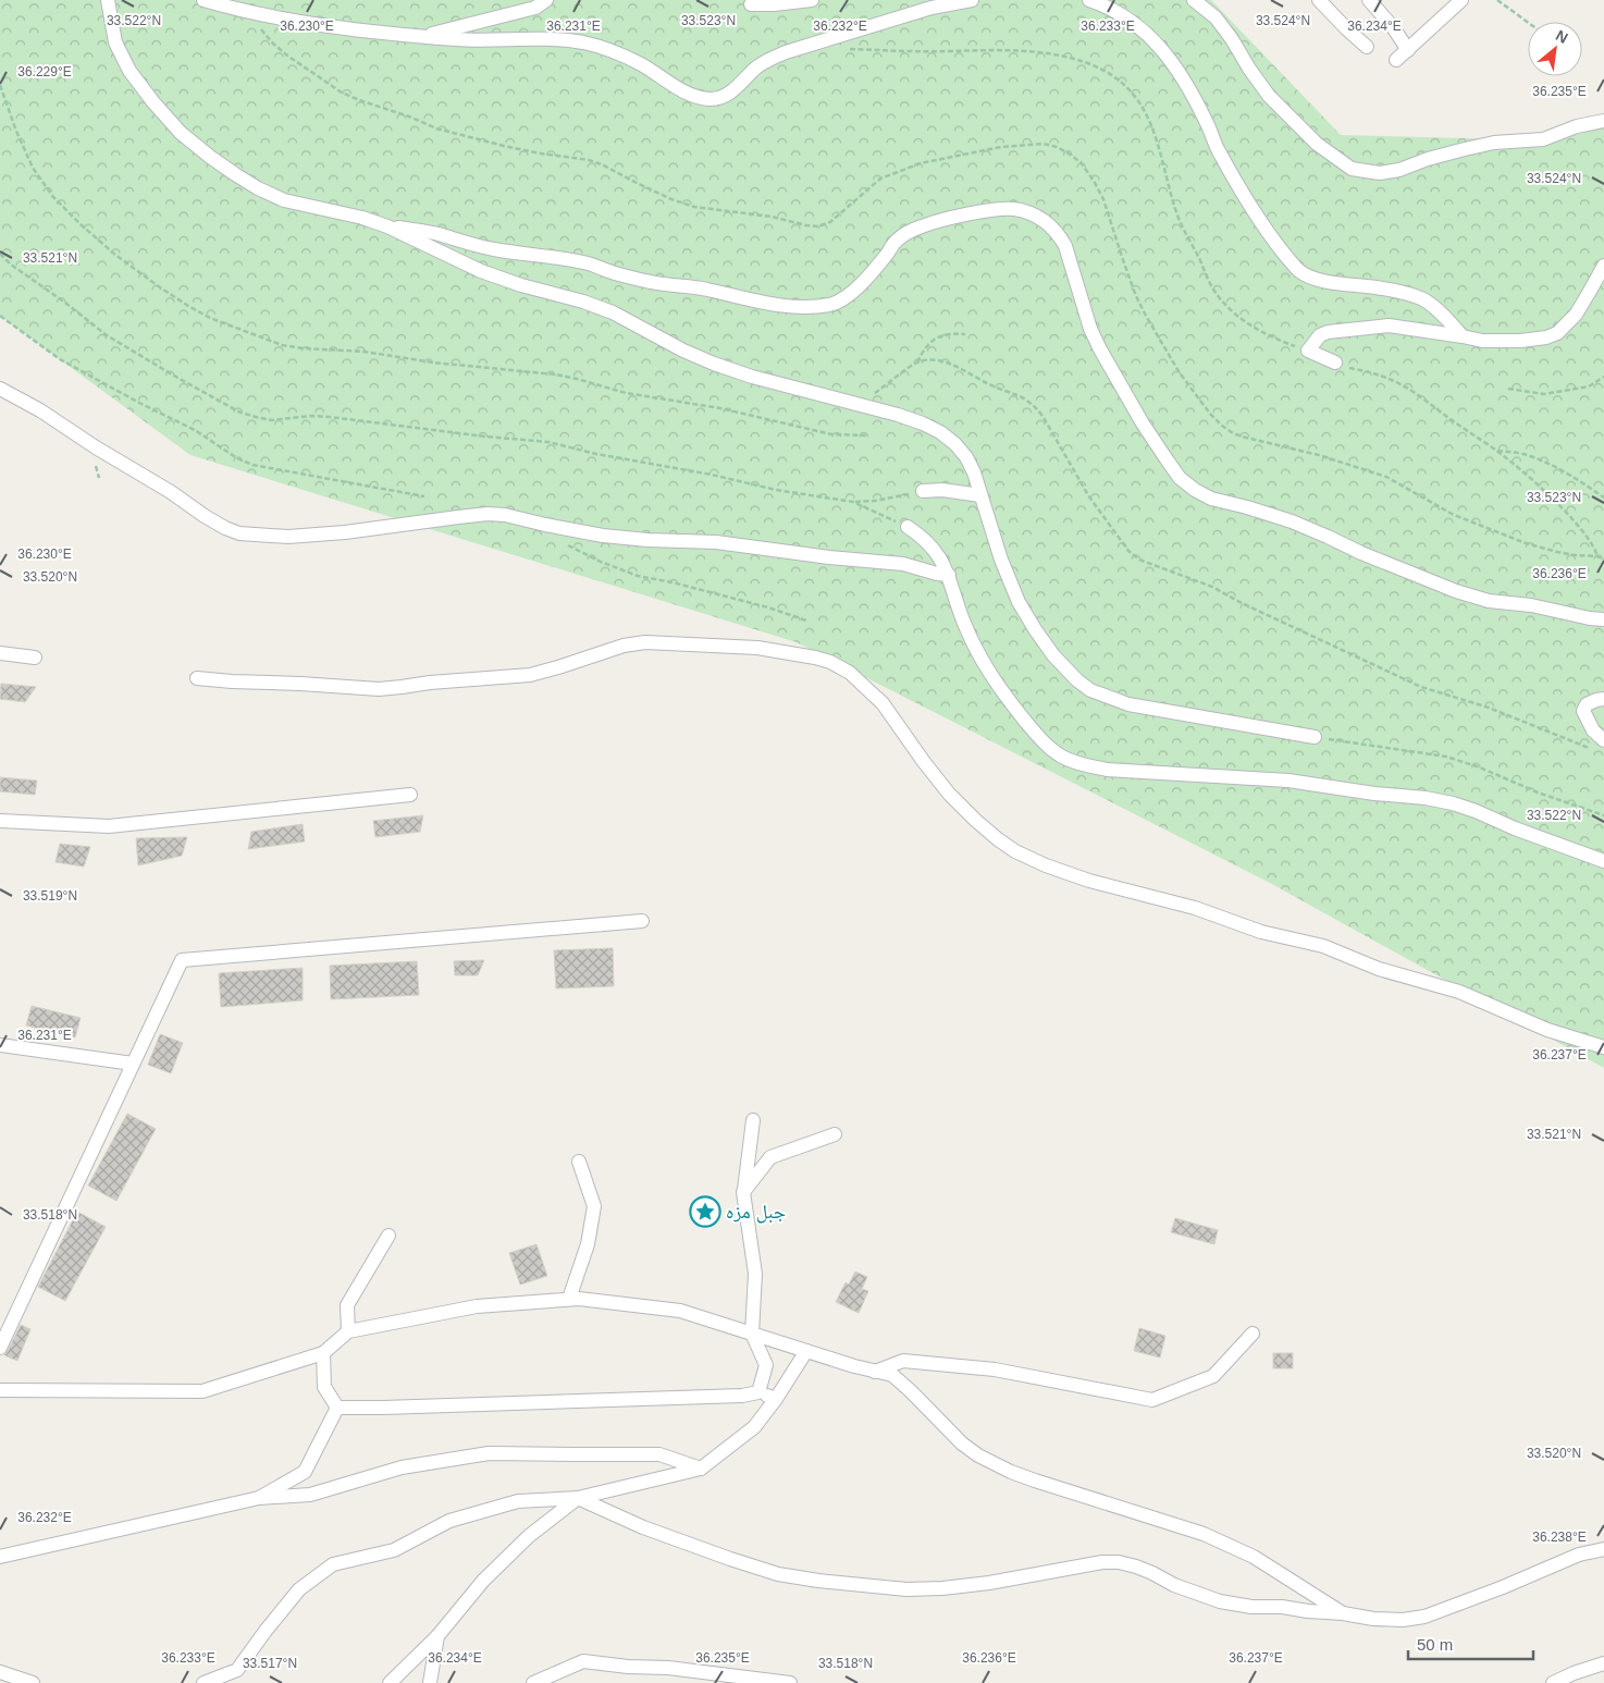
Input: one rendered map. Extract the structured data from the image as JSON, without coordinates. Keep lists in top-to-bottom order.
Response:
{
  "places": {
    "place": ["جبل مزه"]
  },
  "scale_bar": "50 m",
  "north": "top right",
  "coordinates": [
    "33.522°N",
    "33.523°N",
    "33.524°N",
    "36.230°E",
    "36.231°E",
    "36.232°E",
    "36.233°E",
    "36.234°E",
    "36.229°E",
    "36.235°E",
    "33.521°N",
    "36.236°E",
    "33.520°N",
    "33.519°N",
    "36.237°E",
    "33.518°N",
    "36.238°E",
    "33.517°N"
  ]
}
